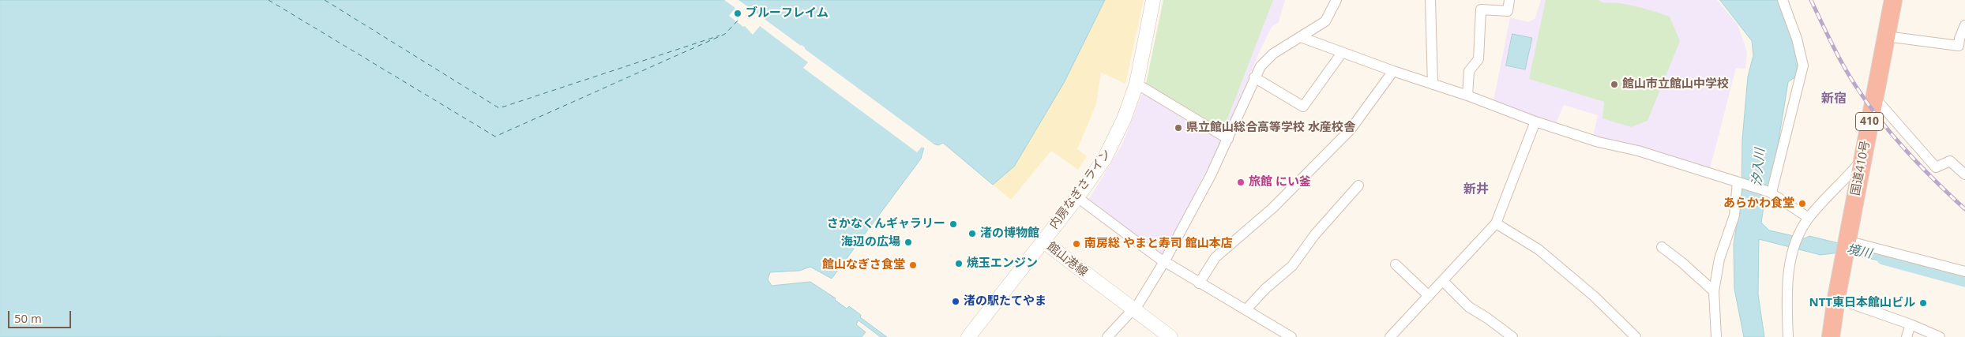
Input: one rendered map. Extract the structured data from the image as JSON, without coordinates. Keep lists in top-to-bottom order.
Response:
{
  "streets": {
    "highway": ["410", "国道410号"],
    "main road": ["内房なぎさライン", "館山港線"]
  },
  "crossings": [
    ["内房なぎさライン", "館山港線"]
  ],
  "districts": ["新宿", "新井"],
  "water": ["汐入川", "境川"],
  "places": [
    "ブルーフレイム",
    "館山市立館山中学校",
    "県立館山総合高等学校 水産校舎",
    "旅館 にい釜",
    "あらかわ食堂",
    "さかなくんギャラリー",
    "渚の博物館",
    "海辺の広場",
    "南房総 やまと寿司 館山本店",
    "焼玉エンジン",
    "館山なぎさ食堂",
    "渚の駅たてやま",
    "NTT東日本館山ビル"
  ],
  "scale_bar": "50 m"
}
